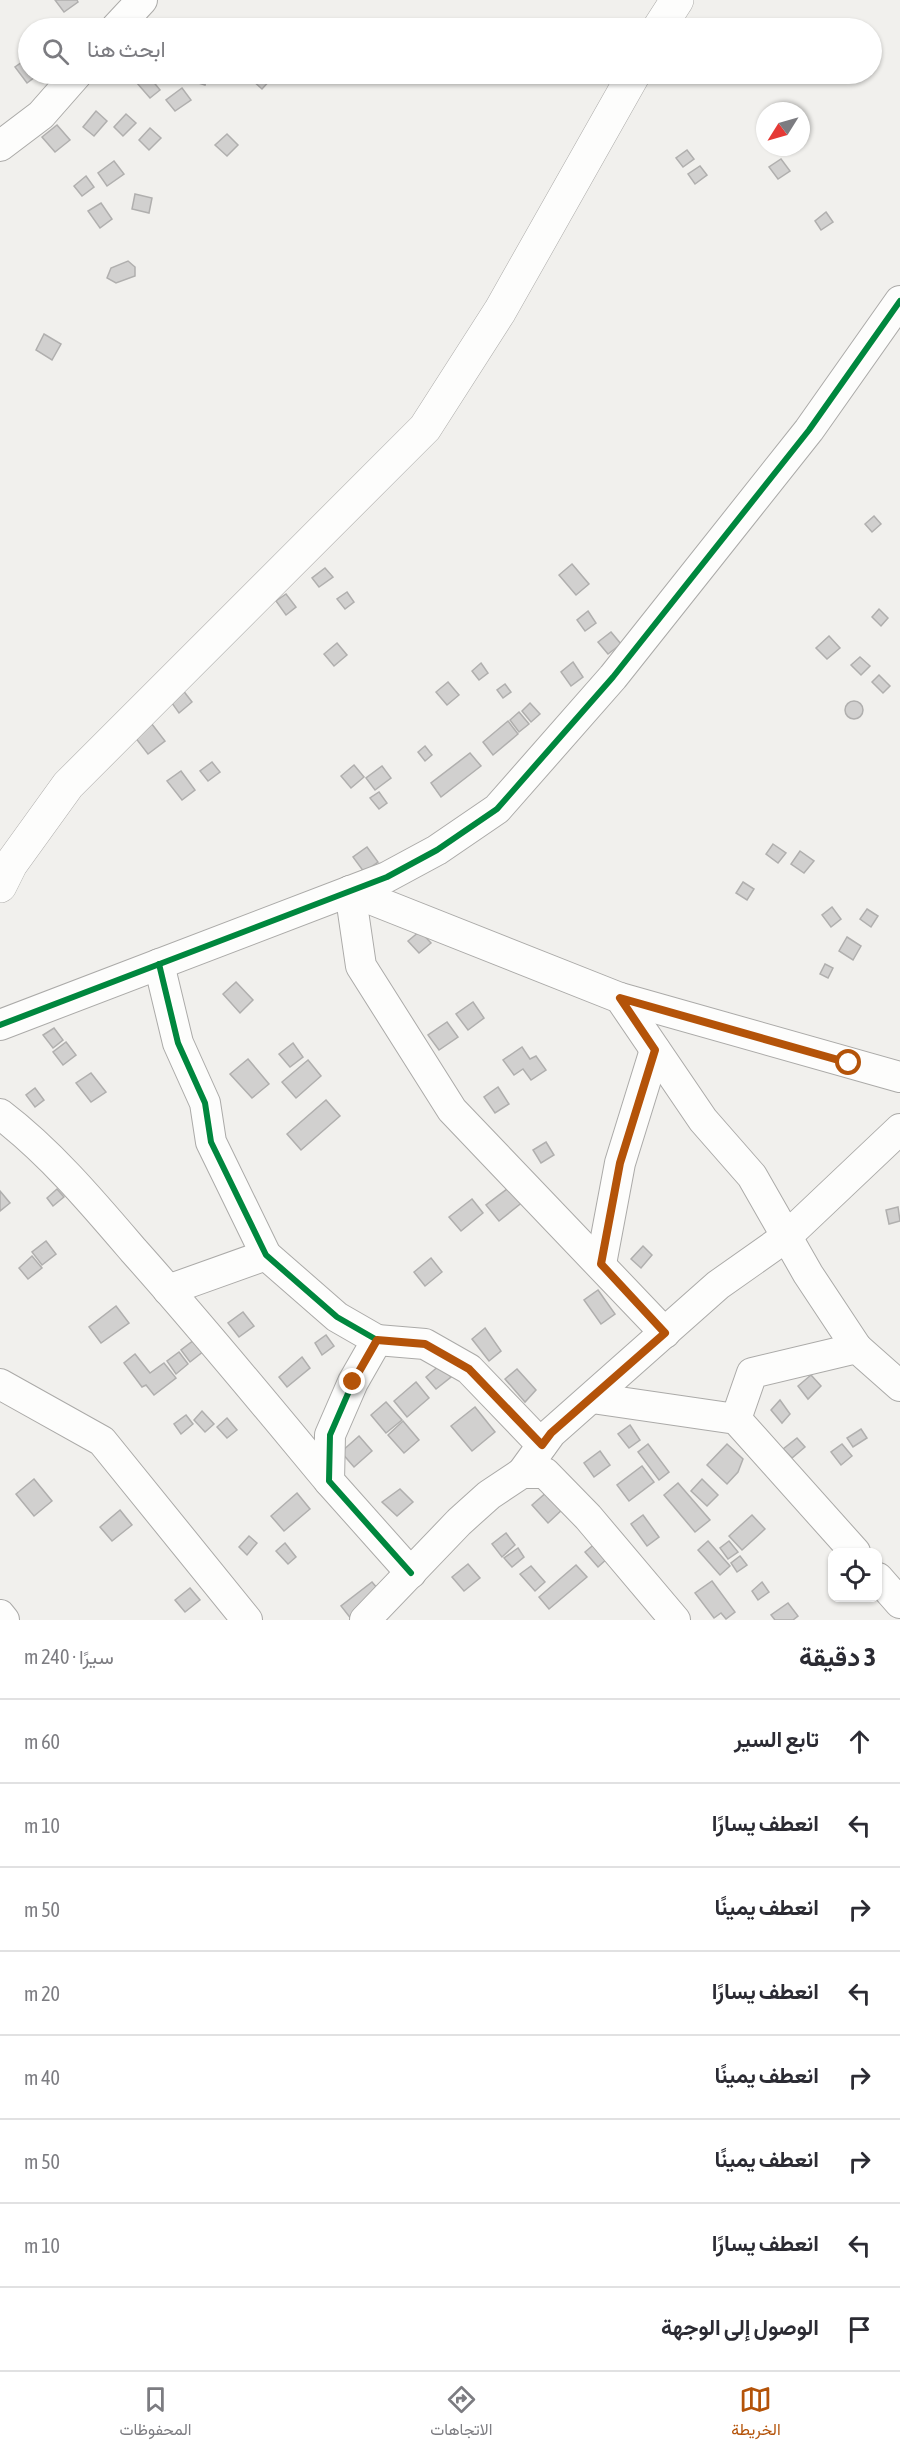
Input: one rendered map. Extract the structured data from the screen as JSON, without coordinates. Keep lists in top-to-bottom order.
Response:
{
  "north": "bottom left",
  "page": {
    "search": "ابحث هنا",
    "heading": ["3 دقيقة", "سيرًا · 240 m"],
    "list": [
      ["تابع السير", "60 m"],
      ["انعطف يسارًا", "10 m"],
      ["انعطف يمينًا", "50 m"],
      ["انعطف يسارًا", "20 m"],
      ["انعطف يمينًا", "40 m"],
      ["انعطف يمينًا", "50 m"],
      ["انعطف يسارًا", "10 m"],
      "الوصول إلى الوجهة"
    ],
    "nav": ["الخريطة", "الاتجاهات", "المحفوظات"]
  }
}
